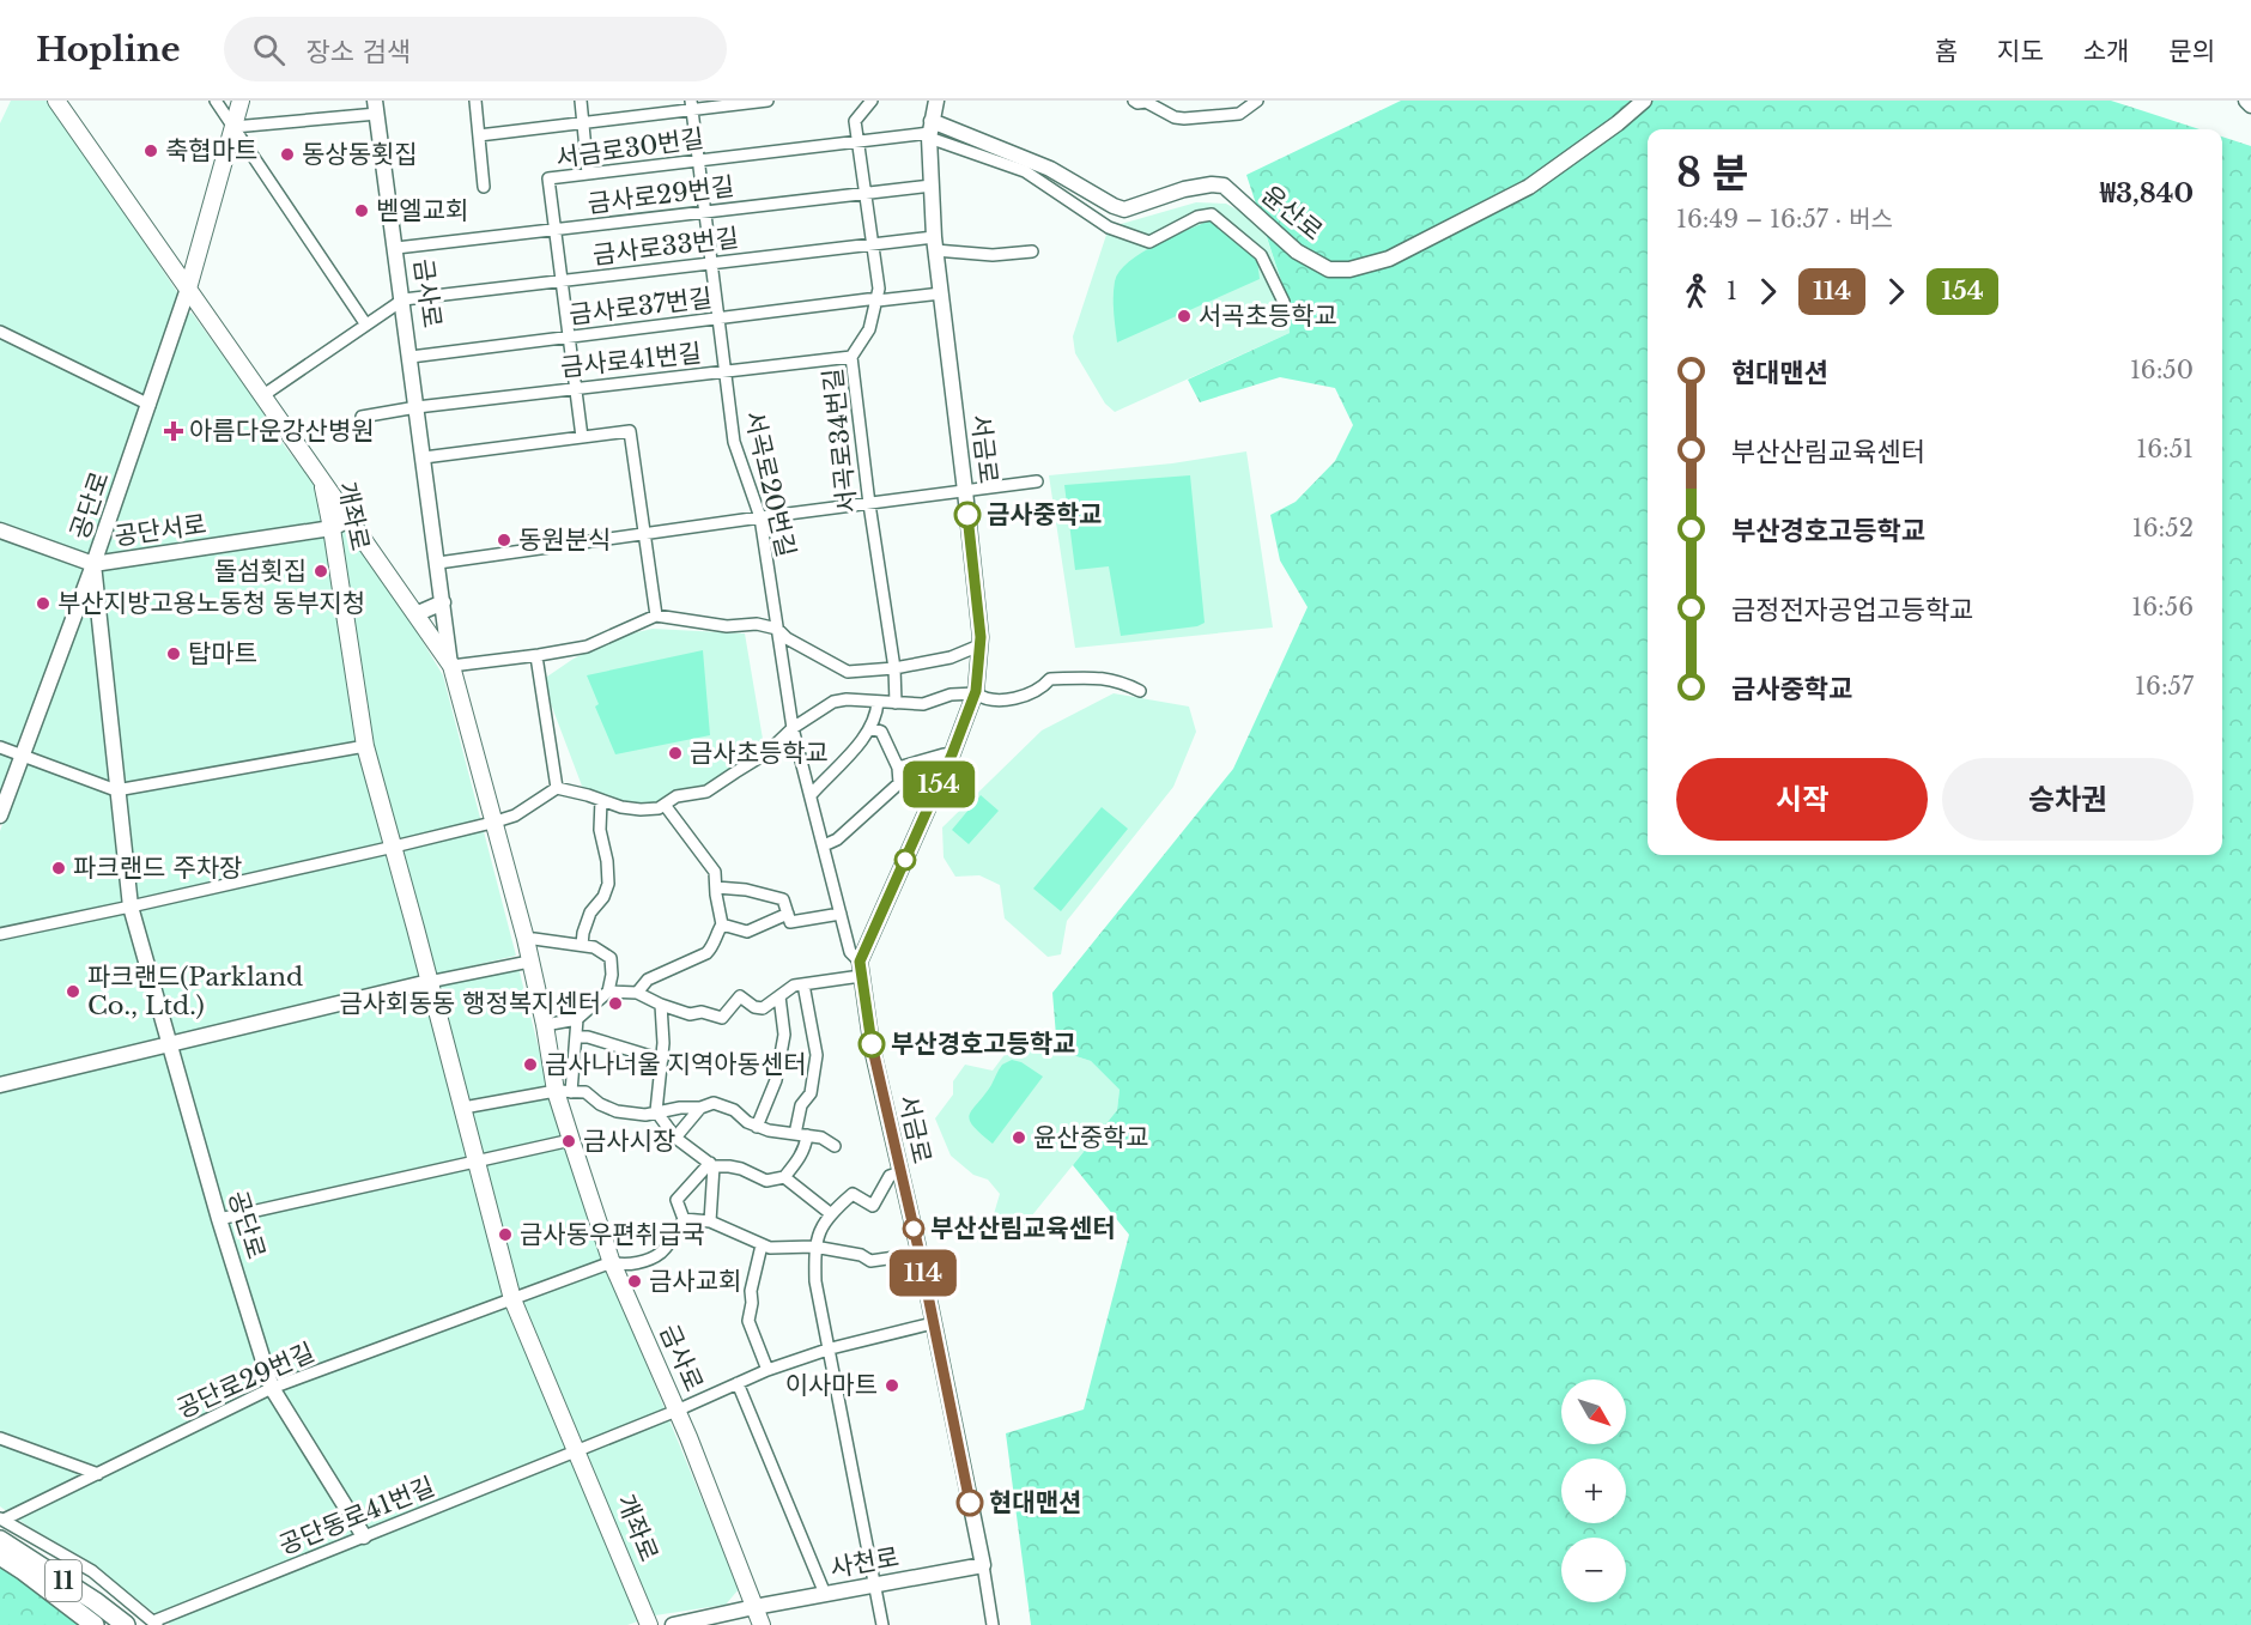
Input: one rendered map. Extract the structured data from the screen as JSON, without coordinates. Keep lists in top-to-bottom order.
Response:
{
  "streets": {
    "highway": ["11"],
    "main road": ["금사로", "개좌로"],
    "street": [
      "서금로30번길",
      "금사로29번길",
      "윤산로",
      "금사로33번길",
      "금사로37번길",
      "금사로41번길",
      "서곡로34번길",
      "서금로",
      "서곡로20번길",
      "공단로",
      "공단서로",
      "공단로29번길",
      "공단동로41번길",
      "사천로"
    ]
  },
  "crossings": [
    ["서금로30번길", "금사로29번길"],
    ["서금로30번길", "윤산로"],
    ["서금로30번길", "금사로33번길"],
    ["서금로30번길", "금사로37번길"],
    ["서금로30번길", "금사로41번길"],
    ["서금로30번길", "서곡로34번길"],
    ["서금로30번길", "서금로"],
    ["서금로30번길", "서곡로20번길"],
    ["금사로29번길", "금사로"],
    ["금사로29번길", "서곡로34번길"],
    ["금사로29번길", "서금로"],
    ["금사로29번길", "서곡로20번길"],
    ["윤산로", "서금로"],
    ["금사로33번길", "금사로"],
    ["금사로33번길", "서곡로34번길"],
    ["금사로33번길", "서금로"],
    ["금사로33번길", "서곡로20번길"],
    ["금사로", "금사로37번길"],
    ["금사로", "금사로41번길"],
    ["금사로", "개좌로"],
    ["금사로", "공단서로"],
    ["금사로", "사천로"],
    ["금사로37번길", "서곡로34번길"],
    ["금사로37번길", "서금로"],
    ["금사로37번길", "서곡로20번길"],
    ["금사로41번길", "서곡로34번길"],
    ["금사로41번길", "서곡로20번길"],
    ["서금로", "서곡로20번길"],
    ["서금로", "사천로"],
    ["공단로", "개좌로"],
    ["공단로", "공단서로"],
    ["공단로", "공단로29번길"],
    ["공단로", "공단동로41번길"],
    ["개좌로", "공단서로"],
    ["개좌로", "공단로29번길"],
    ["개좌로", "공단동로41번길"]
  ],
  "places": {
    "other": [
      "축협마트",
      "동상동횟집",
      "벧엘교회",
      "서곡초등학교",
      "금사중학교",
      "동원분식",
      "돌섬횟집",
      "부산지방고용노동청 동부지청",
      "탑마트",
      "금사초등학교",
      "파크랜드 주차장",
      "파크랜드(Parkland Co., Ltd.)",
      "금사회동동 행정복지센터",
      "부산경호고등학교",
      "금사나너울 지역아동센터",
      "윤산중학교",
      "금사시장",
      "부산산림교육센터",
      "금사동우편취급국",
      "금사교회",
      "이사마트",
      "현대맨션"
    ],
    "health": ["아름다운강산병원"]
  },
  "lines": ["bus line 154", "bus line 114"],
  "north": "bottom right",
  "page": {
    "header": "Hopline",
    "search": "장소 검색",
    "nav": [
      "홈",
      "지도",
      "소개",
      "문의"
    ],
    "on_map": ["114", "154"],
    "heading": ["8 분", "16:49 – 16:57 · 버스", "₩3,840"],
    "legs": ["1", "114", "154"],
    "list": [
      {
        "name": "현대맨션",
        "value": "16:50"
      },
      {
        "name": "부산산림교육센터",
        "value": "16:51"
      },
      {
        "name": "부산경호고등학교",
        "value": "16:52"
      },
      {
        "name": "금정전자공업고등학교",
        "value": "16:56"
      },
      {
        "name": "금사중학교",
        "value": "16:57"
      }
    ],
    "buttons": ["시작", "승차권"],
    "map_buttons": ["+", "−"]
  }
}
